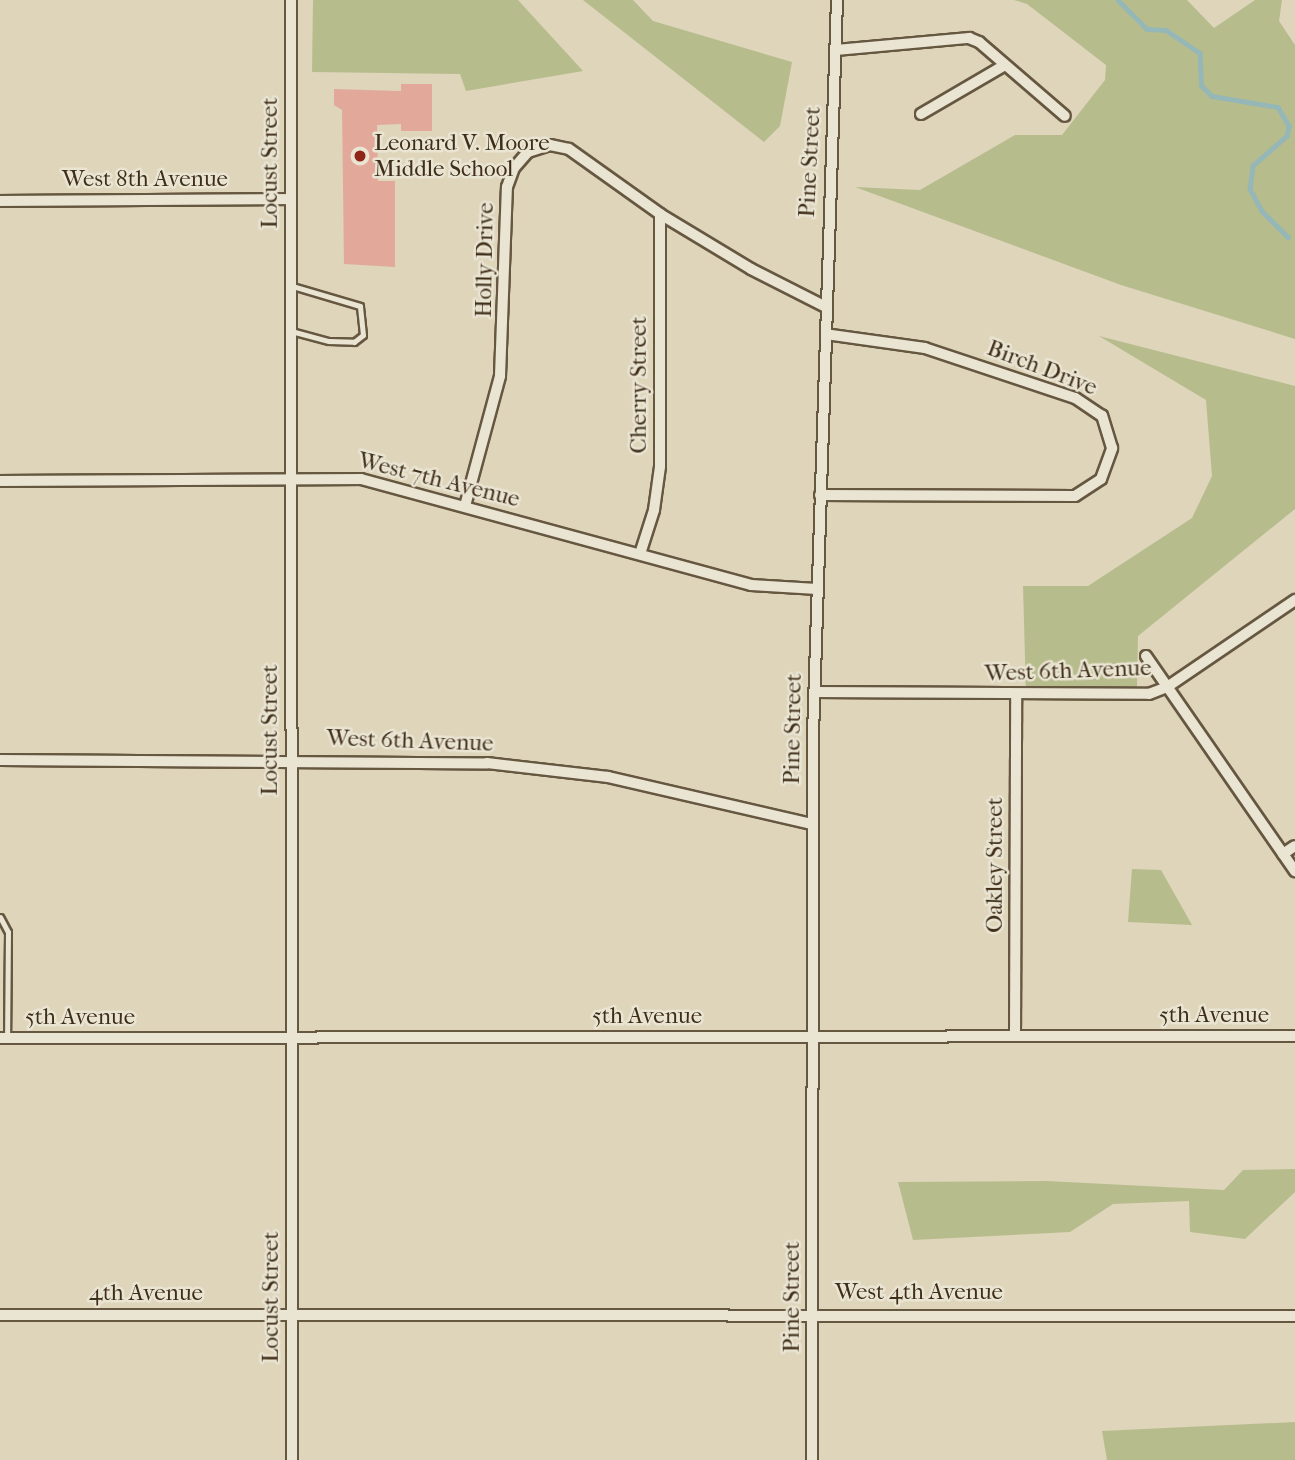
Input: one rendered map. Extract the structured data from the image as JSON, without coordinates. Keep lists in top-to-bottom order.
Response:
{
  "streets": {
    "street": [
      "Pine Street",
      "Locust Street",
      "West 8th Avenue",
      "Holly Drive",
      "Birch Drive",
      "Cherry Street",
      "West 7th Avenue",
      "West 6th Avenue",
      "Oakley Street",
      "5th Avenue",
      "West 4th Avenue",
      "4th Avenue"
    ]
  },
  "crossings": [
    ["Pine Street", "Holly Drive"],
    ["Pine Street", "Birch Drive"],
    ["Pine Street", "West 7th Avenue"],
    ["Pine Street", "West 6th Avenue"],
    ["Pine Street", "5th Avenue"],
    ["Pine Street", "West 4th Avenue"],
    ["Locust Street", "West 8th Avenue"],
    ["Locust Street", "West 7th Avenue"],
    ["Locust Street", "West 6th Avenue"],
    ["Locust Street", "5th Avenue"],
    ["Locust Street", "West 4th Avenue"],
    ["Locust Street", "4th Avenue"],
    ["Holly Drive", "Cherry Street"],
    ["Holly Drive", "West 7th Avenue"],
    ["Cherry Street", "West 7th Avenue"],
    ["West 6th Avenue", "Oakley Street"],
    ["Oakley Street", "5th Avenue"],
    ["West 4th Avenue", "4th Avenue"]
  ],
  "places": ["Leonard V. Moore Middle School"]
}
